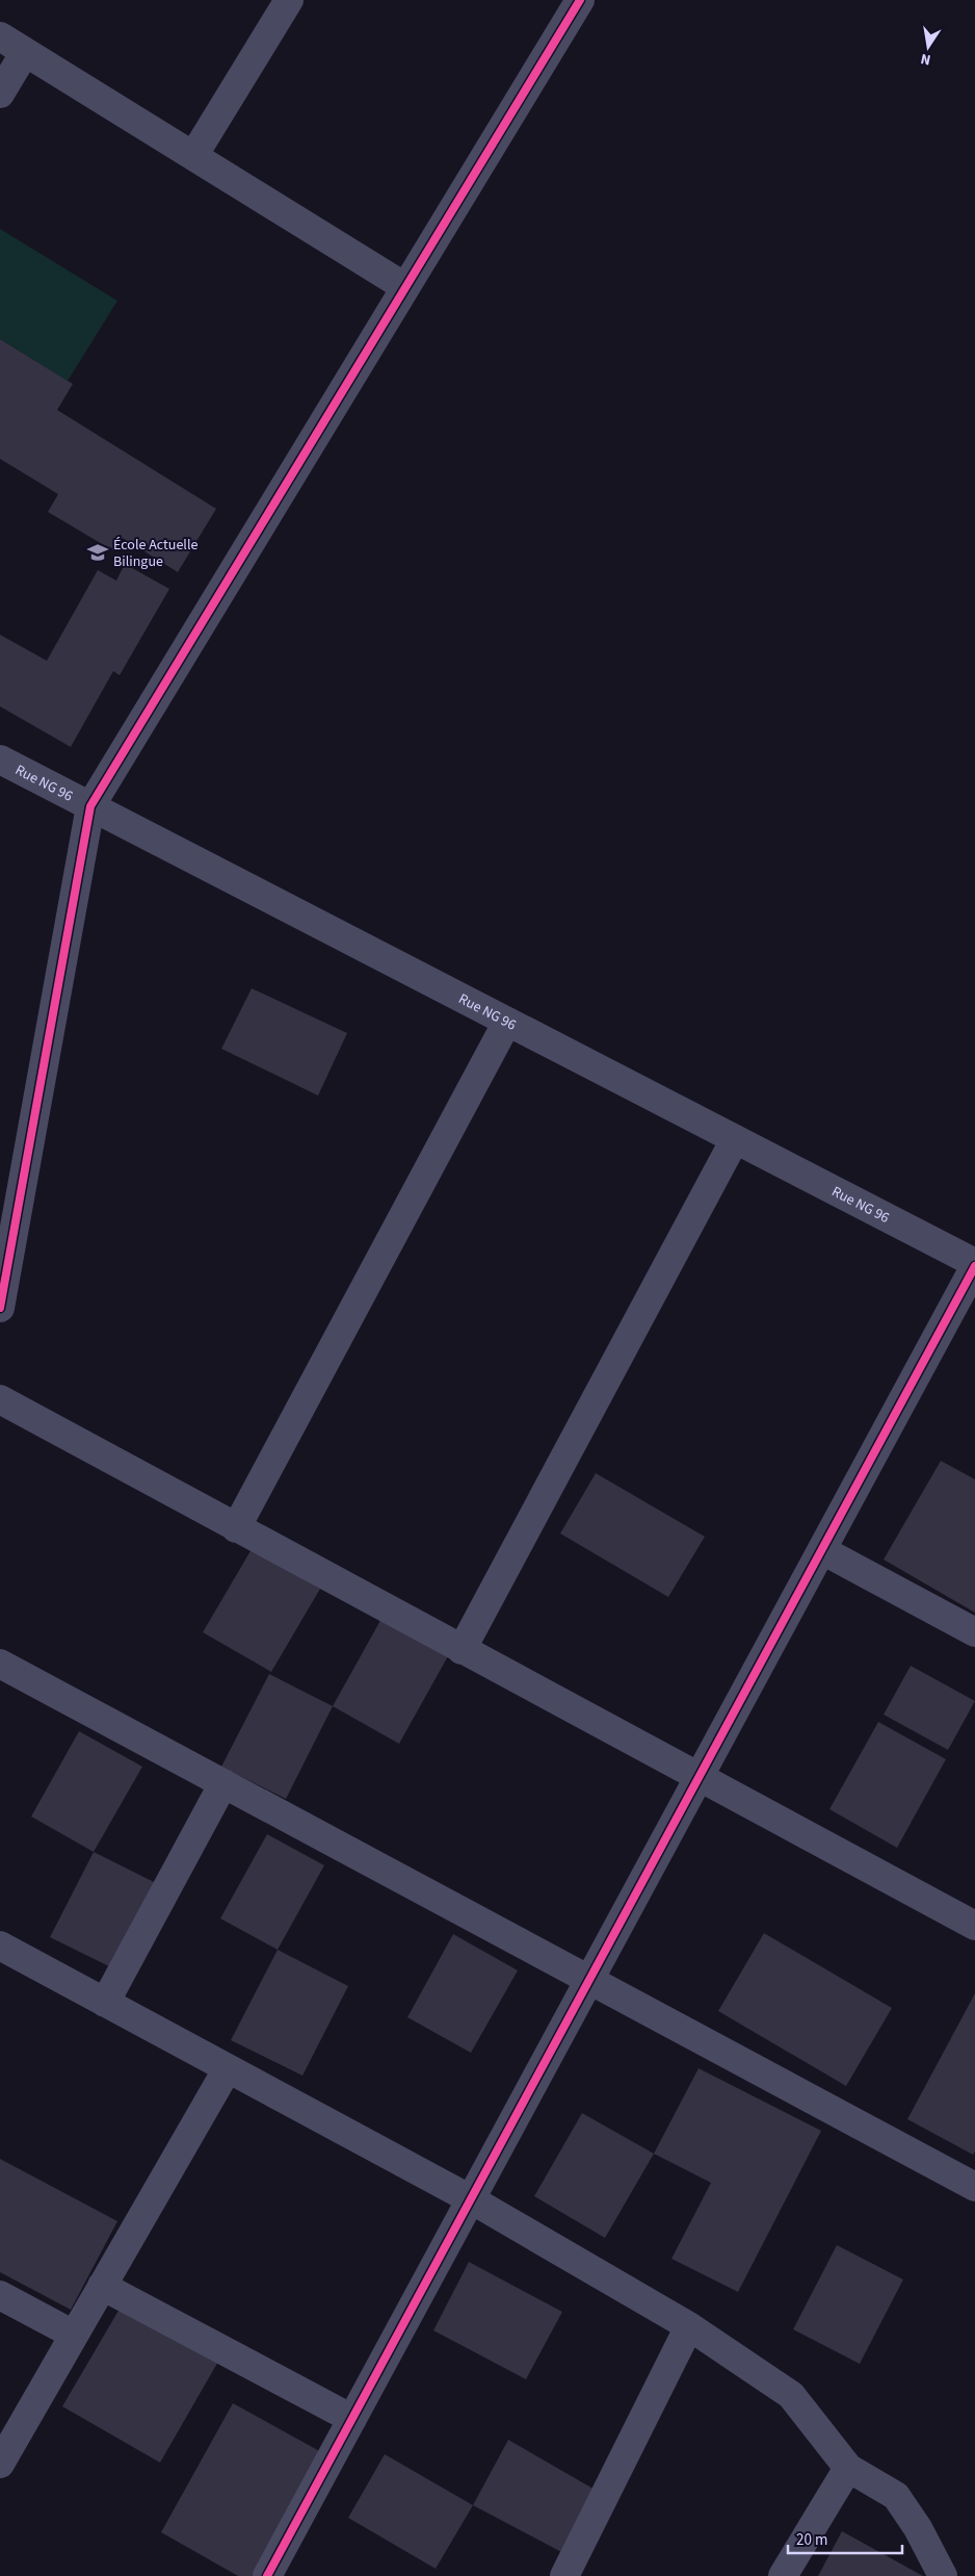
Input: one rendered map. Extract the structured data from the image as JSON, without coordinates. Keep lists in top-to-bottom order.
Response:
{
  "streets": {
    "street": ["Rue NG 96"]
  },
  "places": {
    "school or university": ["École Actuelle Bilingue"]
  },
  "scale_bar": "20 m",
  "north": "bottom"
}
